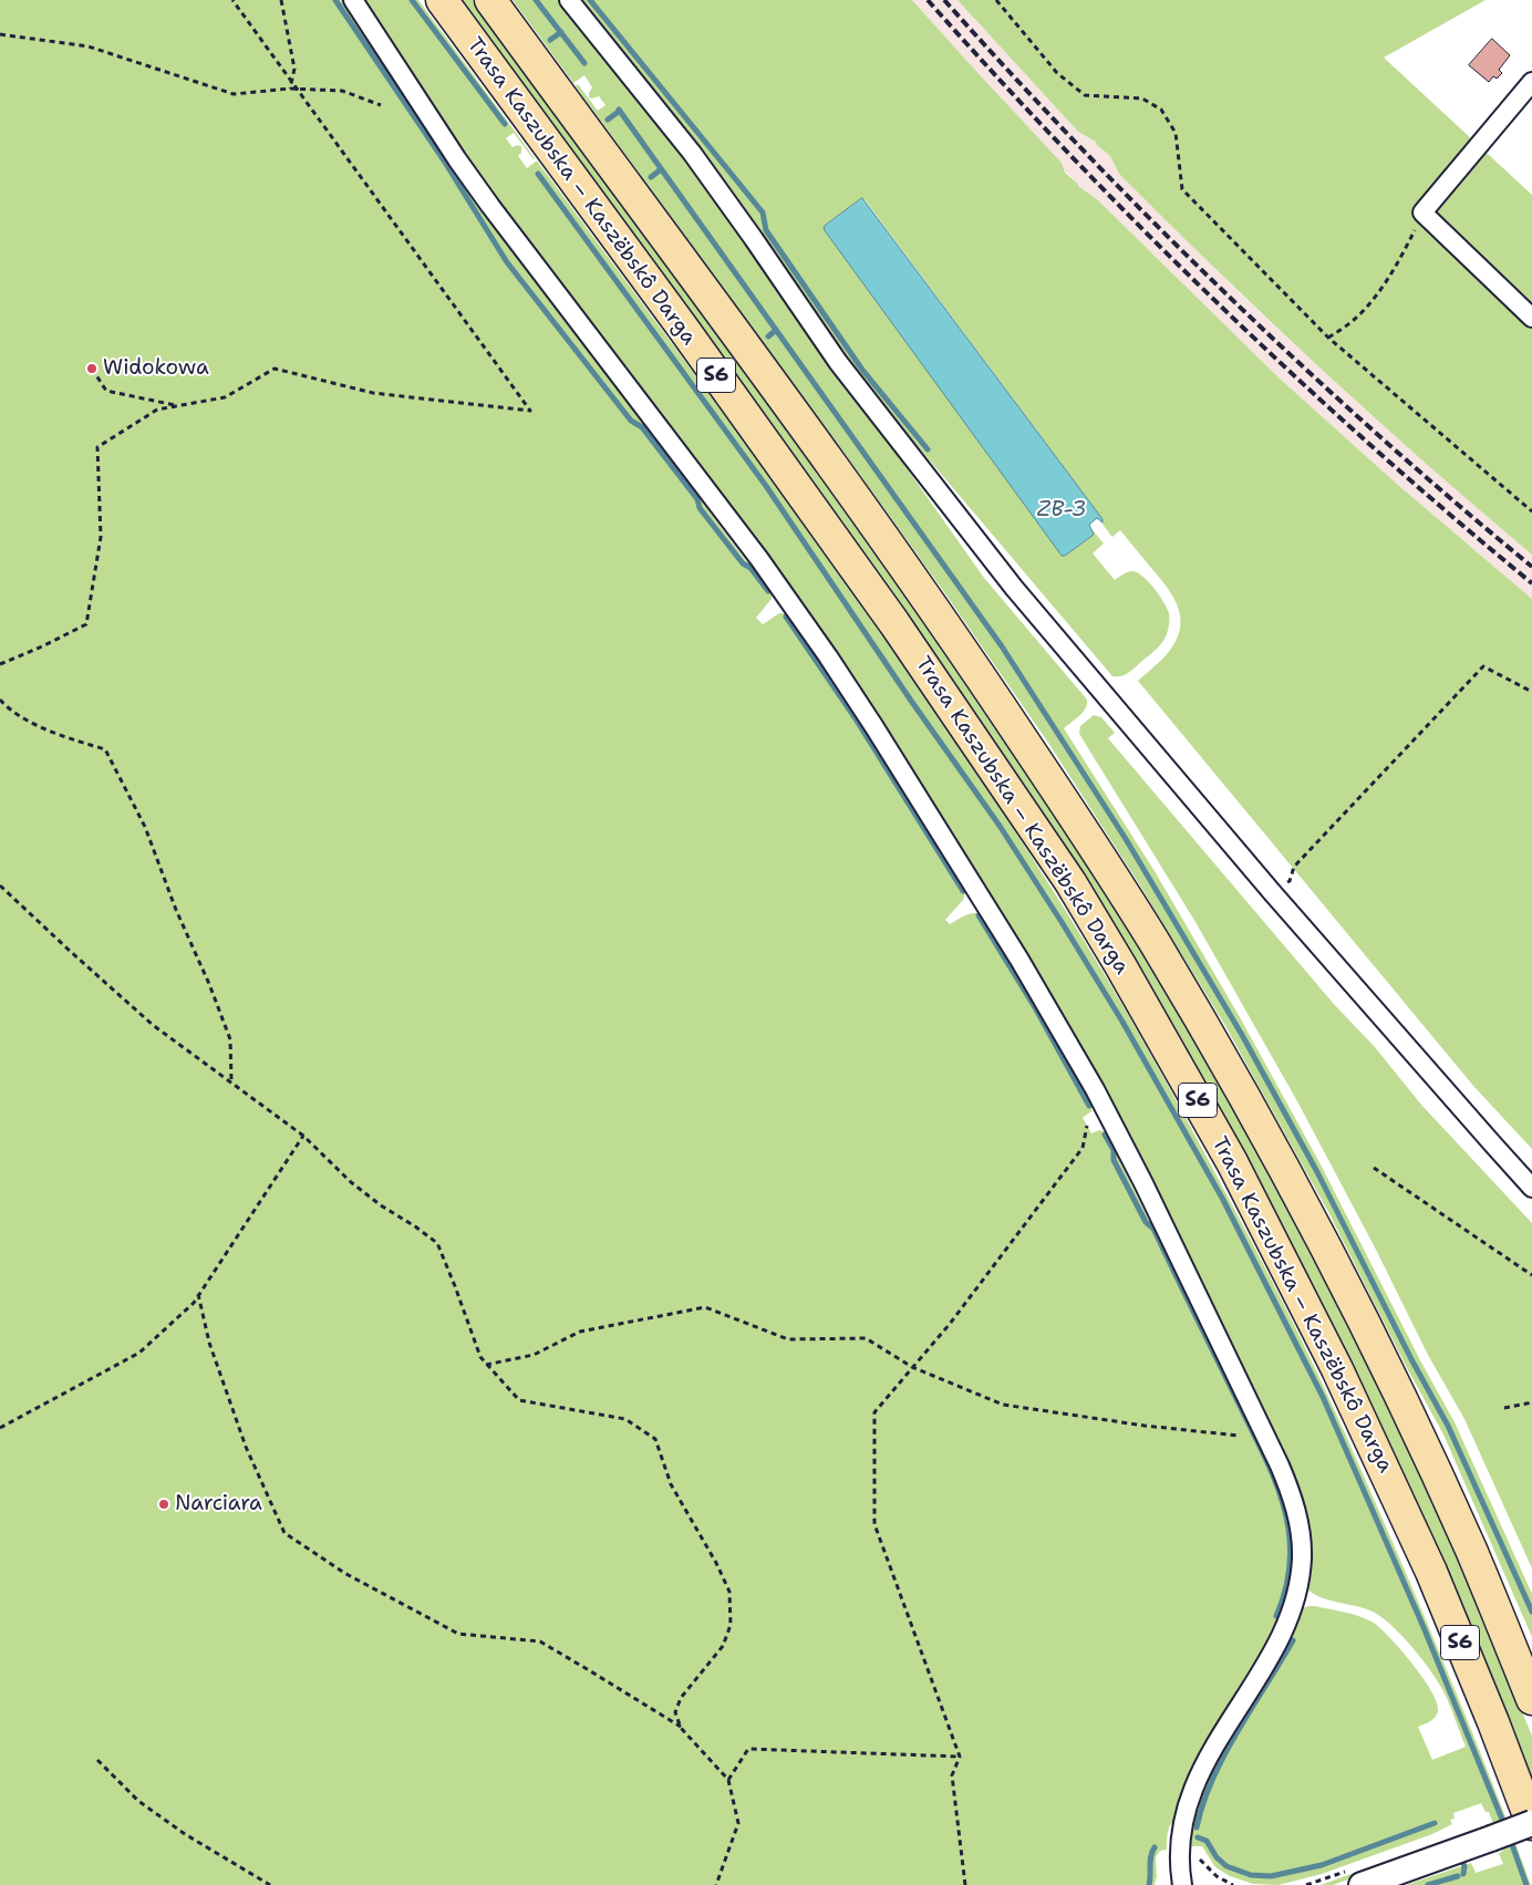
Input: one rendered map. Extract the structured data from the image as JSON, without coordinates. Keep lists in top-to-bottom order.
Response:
{
  "streets": {
    "highway": ["Trasa Kaszubska – Kaszëbskô Darga", "S6"]
  },
  "water": ["ZB-3"],
  "places": ["Widokowa", "Narciara"]
}
